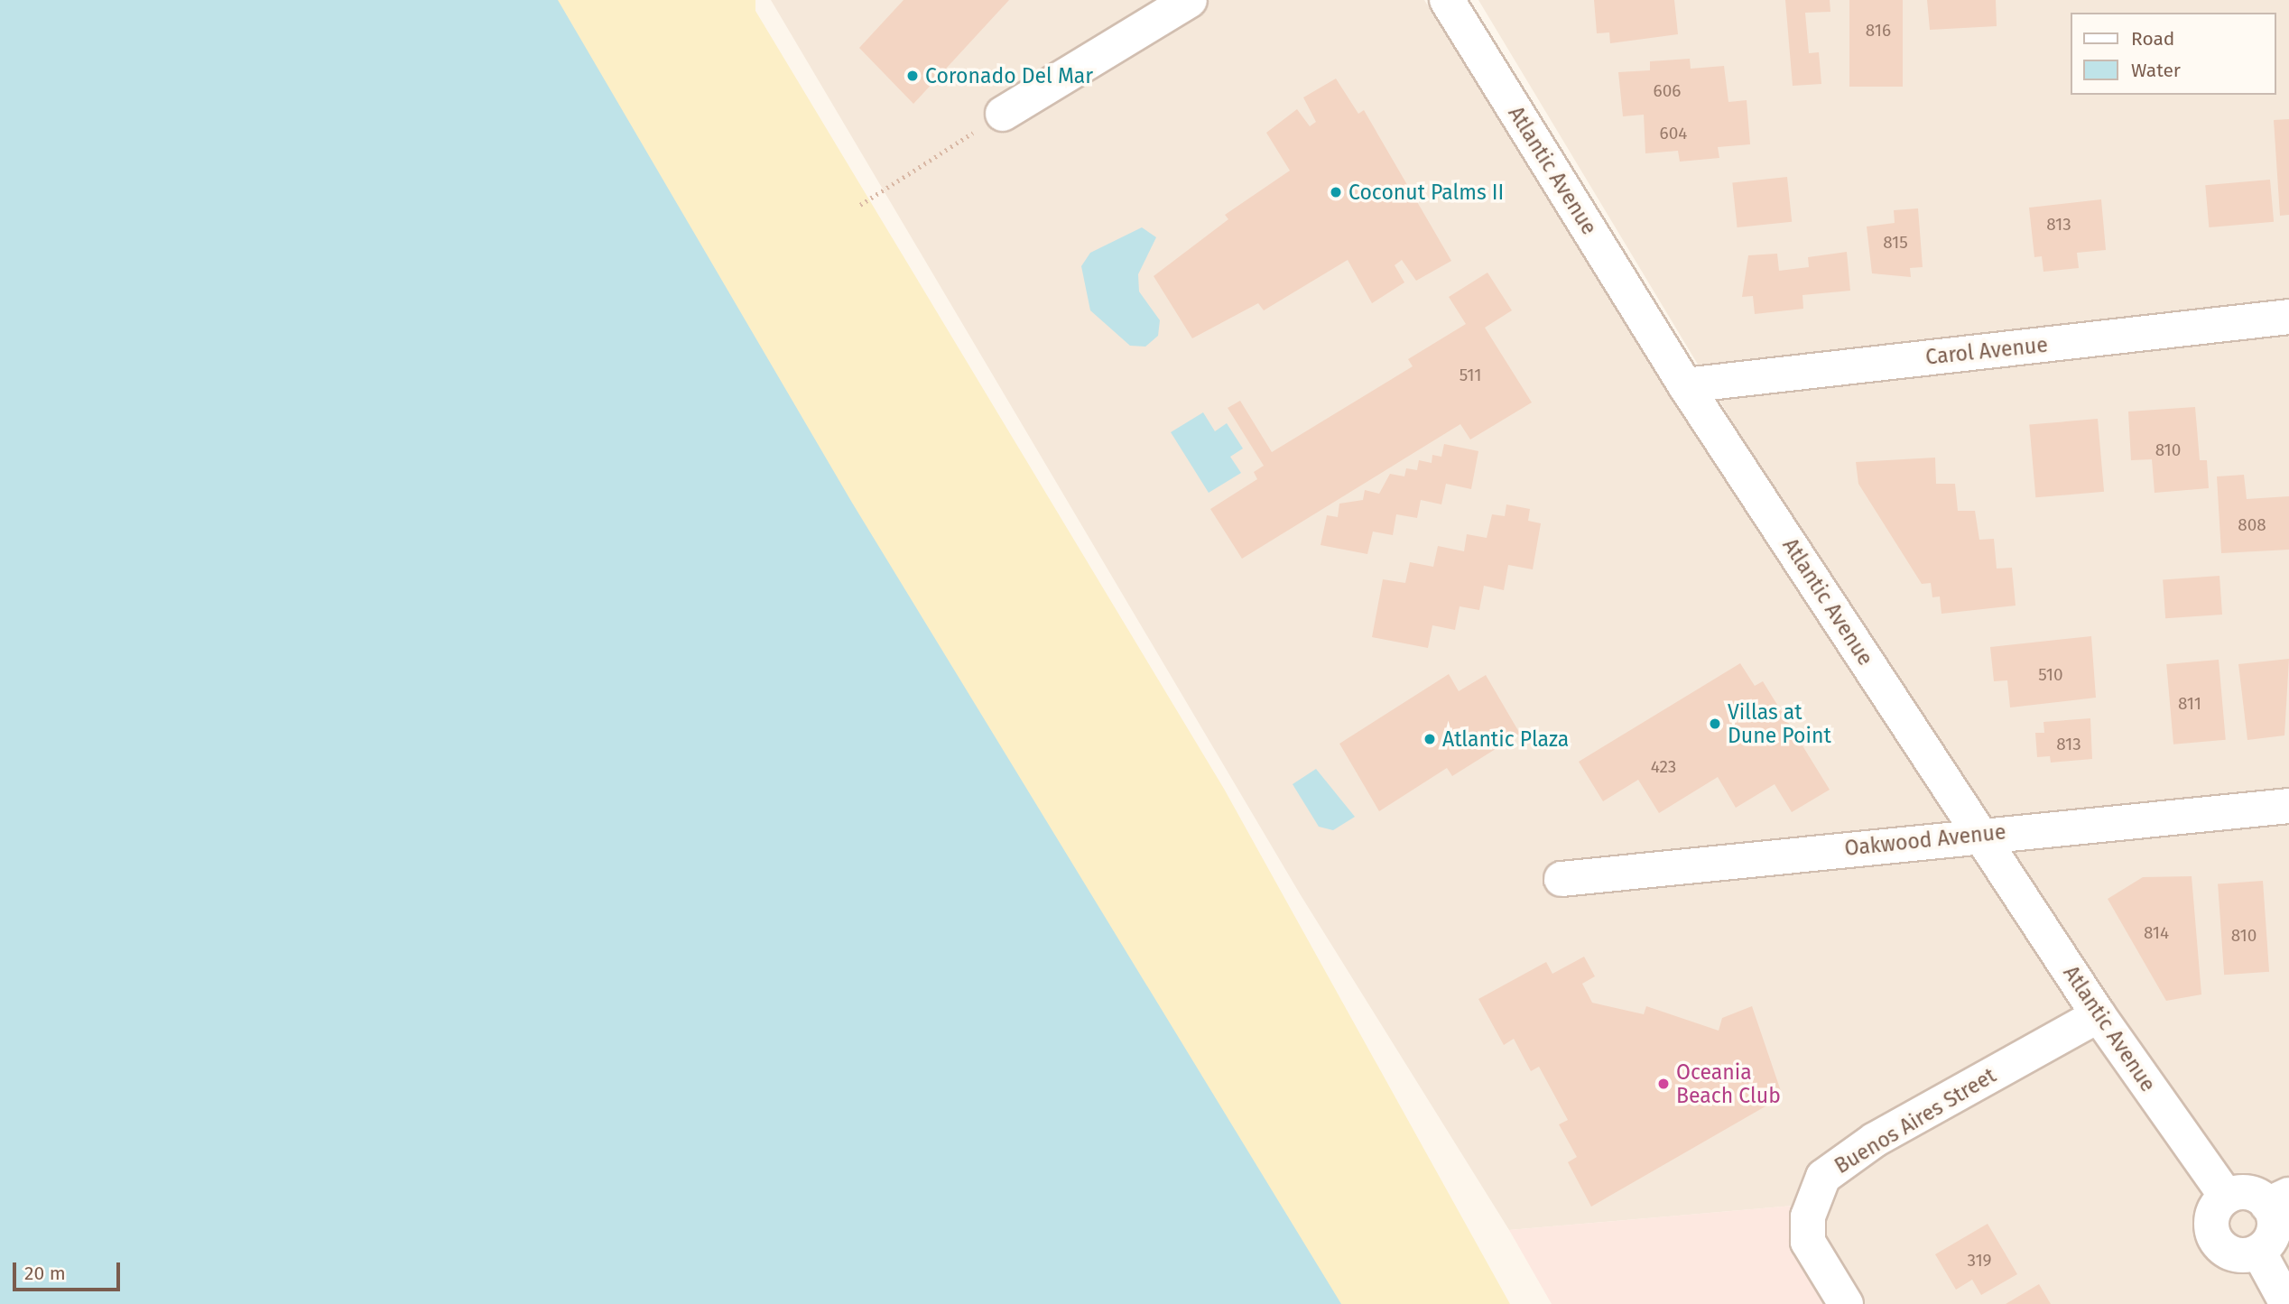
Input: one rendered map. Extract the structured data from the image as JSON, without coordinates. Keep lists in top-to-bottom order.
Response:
{
  "streets": {
    "street": [
      "Atlantic Avenue",
      "Carol Avenue",
      "Oakwood Avenue",
      "Buenos Aires Street"
    ]
  },
  "crossings": [
    ["Atlantic Avenue", "Carol Avenue"],
    ["Atlantic Avenue", "Oakwood Avenue"],
    ["Atlantic Avenue", "Buenos Aires Street"]
  ],
  "places": [
    "Coronado Del Mar",
    "Coconut Palms II",
    "Villas at Dune Point",
    "Atlantic Plaza",
    "Oceania Beach Club"
  ],
  "house_numbers": [
    "816",
    "606",
    "604",
    "813",
    "815",
    "511",
    "810",
    "808",
    "510",
    "811",
    "813",
    "423",
    "814",
    "810",
    "319"
  ],
  "legend": ["Road", "Water"],
  "scale_bar": "20 m"
}
